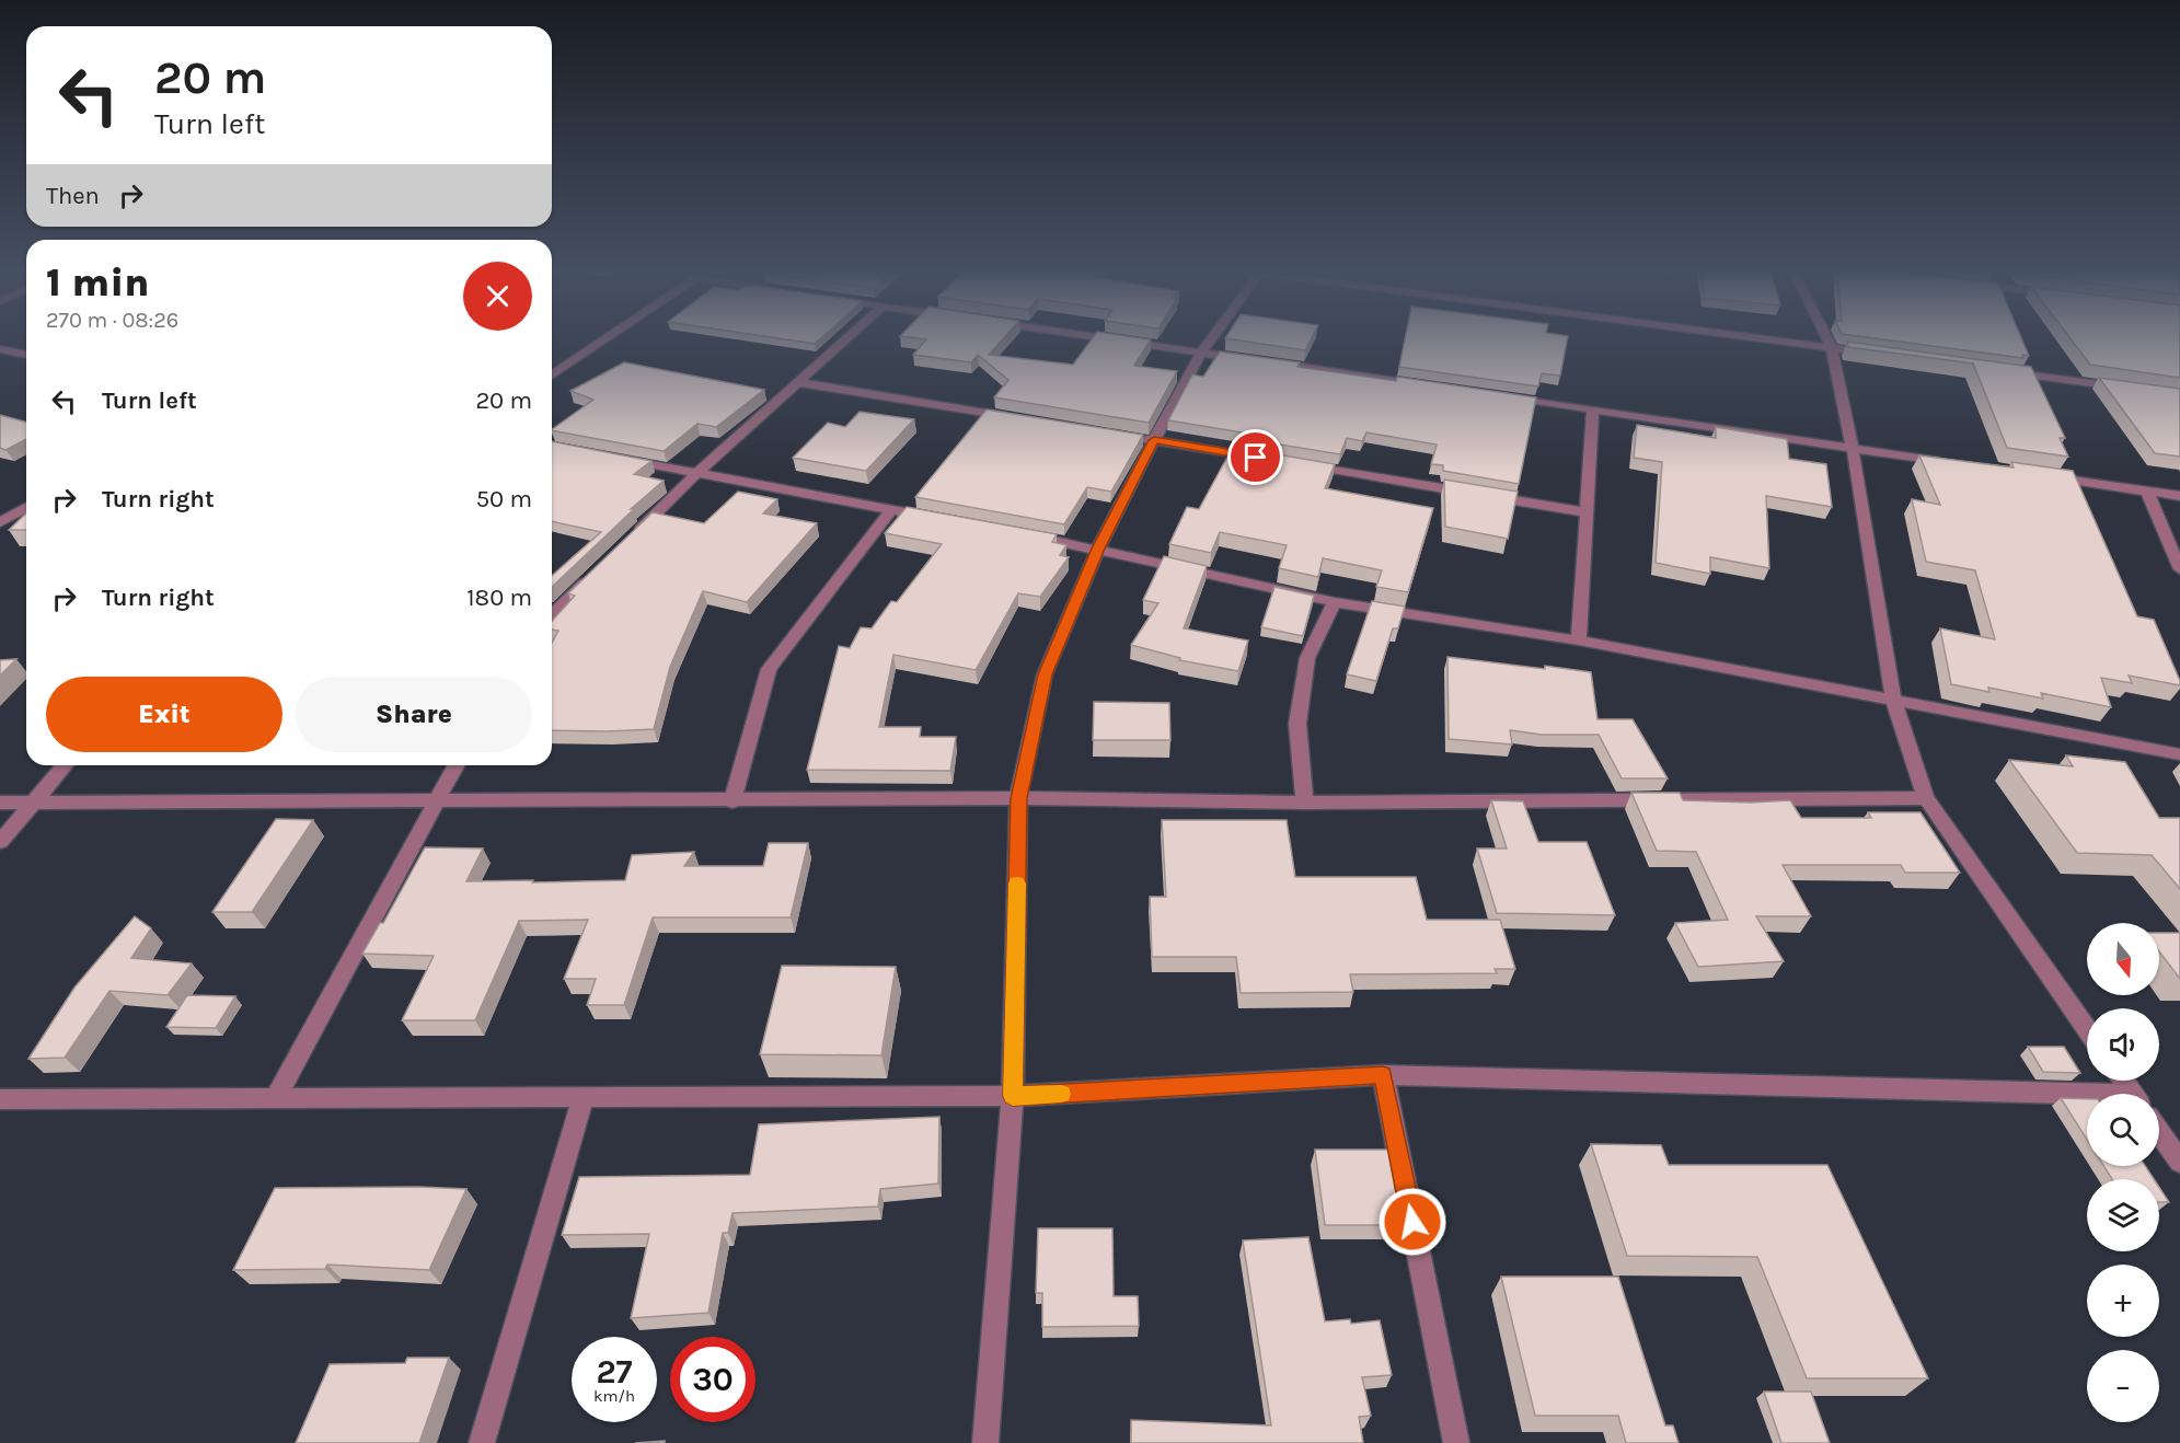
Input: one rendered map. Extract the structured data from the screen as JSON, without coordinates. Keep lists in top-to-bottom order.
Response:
{
  "north": "bottom",
  "page": {
    "turn": ["20 m", "Turn left"],
    "then": "Then",
    "heading": ["1 min", "270 m · 08:26"],
    "list": [
      {
        "name": "Turn left",
        "value": "20 m"
      },
      {
        "name": "Turn right",
        "value": "50 m"
      },
      {
        "name": "Turn right",
        "value": "180 m"
      }
    ],
    "buttons": ["Exit", "Share"],
    "map_buttons": ["+", "−"],
    "speed": "27 km/h",
    "limit": "30"
  }
}
